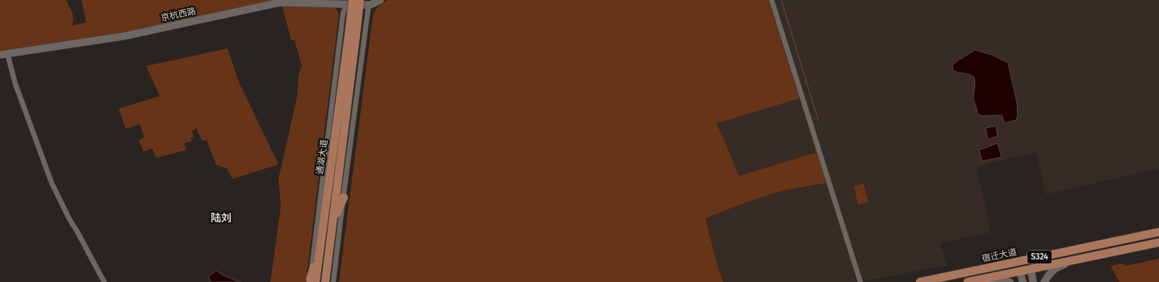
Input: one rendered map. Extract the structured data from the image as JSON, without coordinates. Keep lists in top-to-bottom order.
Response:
{
  "streets": {
    "main road": [
      "京杭西路",
      "通湖大道",
      "宿迁大道",
      "S324"
    ]
  },
  "districts": ["陆刘"]
}
